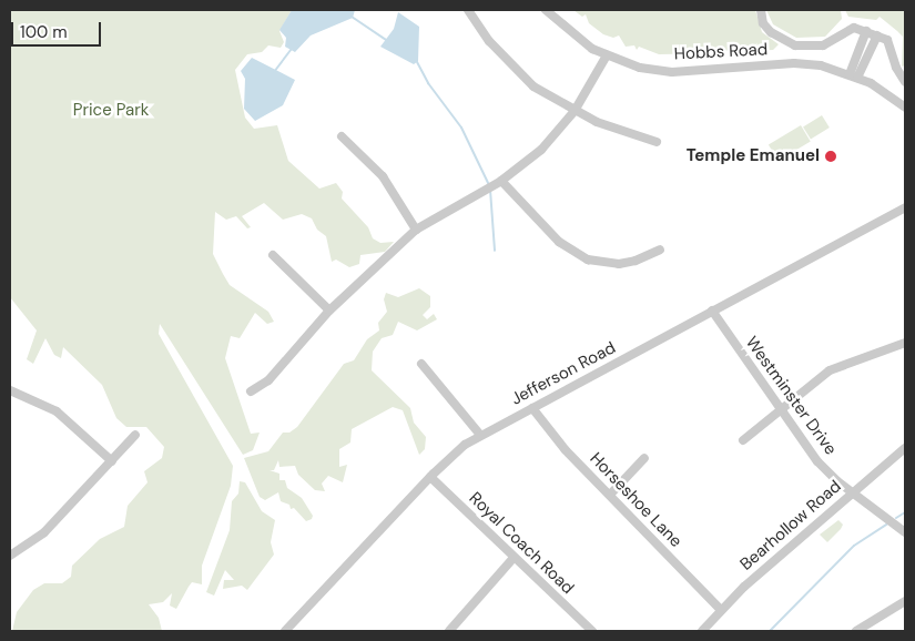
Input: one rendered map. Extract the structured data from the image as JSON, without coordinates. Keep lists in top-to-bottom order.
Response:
{
  "streets": {
    "street": [
      "Hobbs Road",
      "Jefferson Road",
      "Westminster Drive",
      "Horseshoe Lane",
      "Bearhollow Road",
      "Royal Coach Road"
    ]
  },
  "crossings": [
    ["Jefferson Road", "Westminster Drive"],
    ["Jefferson Road", "Horseshoe Lane"],
    ["Jefferson Road", "Royal Coach Road"],
    ["Westminster Drive", "Bearhollow Road"],
    ["Horseshoe Lane", "Bearhollow Road"]
  ],
  "parks": ["Price Park"],
  "places": ["Temple Emanuel"],
  "scale_bar": "100 m"
}
